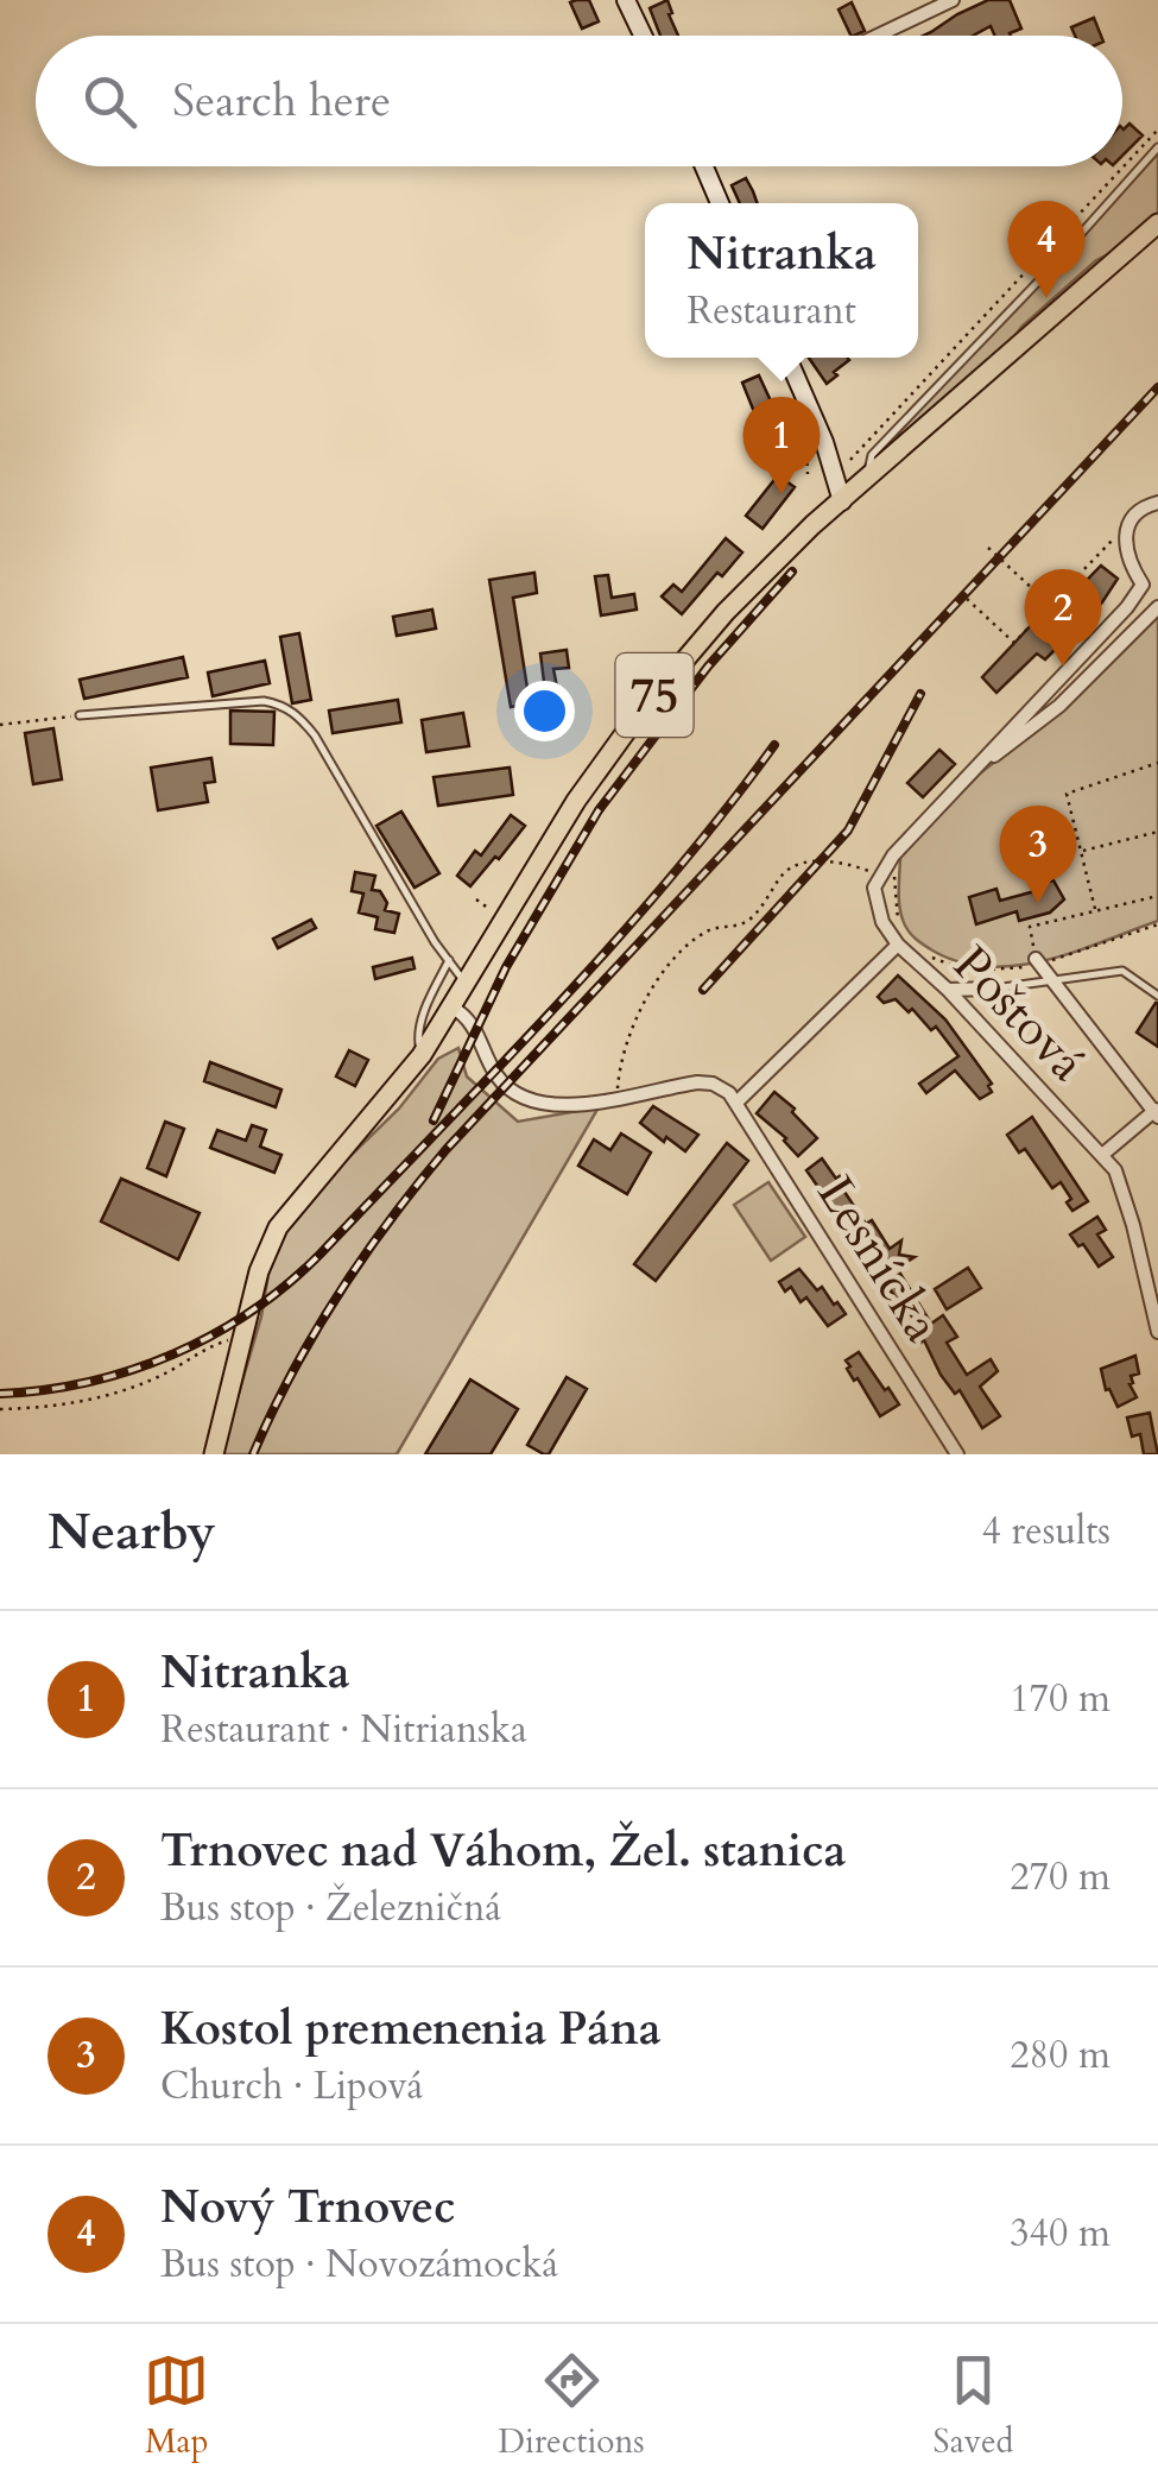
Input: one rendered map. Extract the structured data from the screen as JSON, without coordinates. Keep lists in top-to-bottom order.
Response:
{
  "streets": {
    "main road": ["75"],
    "street": ["Poštová", "Lesnícka"]
  },
  "page": {
    "search": "Search here",
    "pins": [
      "4",
      "1",
      "2",
      "3"
    ],
    "popup": ["Nitranka", "Restaurant"],
    "heading": ["Nearby", "4 results"],
    "list": [
      {
        "mark": "1",
        "name": "Nitranka",
        "note": "Restaurant · Nitrianska",
        "value": "170 m"
      },
      {
        "mark": "2",
        "name": "Trnovec nad Váhom, Žel. stanica",
        "note": "Bus stop · Železničná",
        "value": "270 m"
      },
      {
        "mark": "3",
        "name": "Kostol premenenia Pána",
        "note": "Church · Lipová",
        "value": "280 m"
      },
      {
        "mark": "4",
        "name": "Nový Trnovec",
        "note": "Bus stop · Novozámocká",
        "value": "340 m"
      }
    ],
    "nav": ["Map", "Directions", "Saved"]
  }
}
